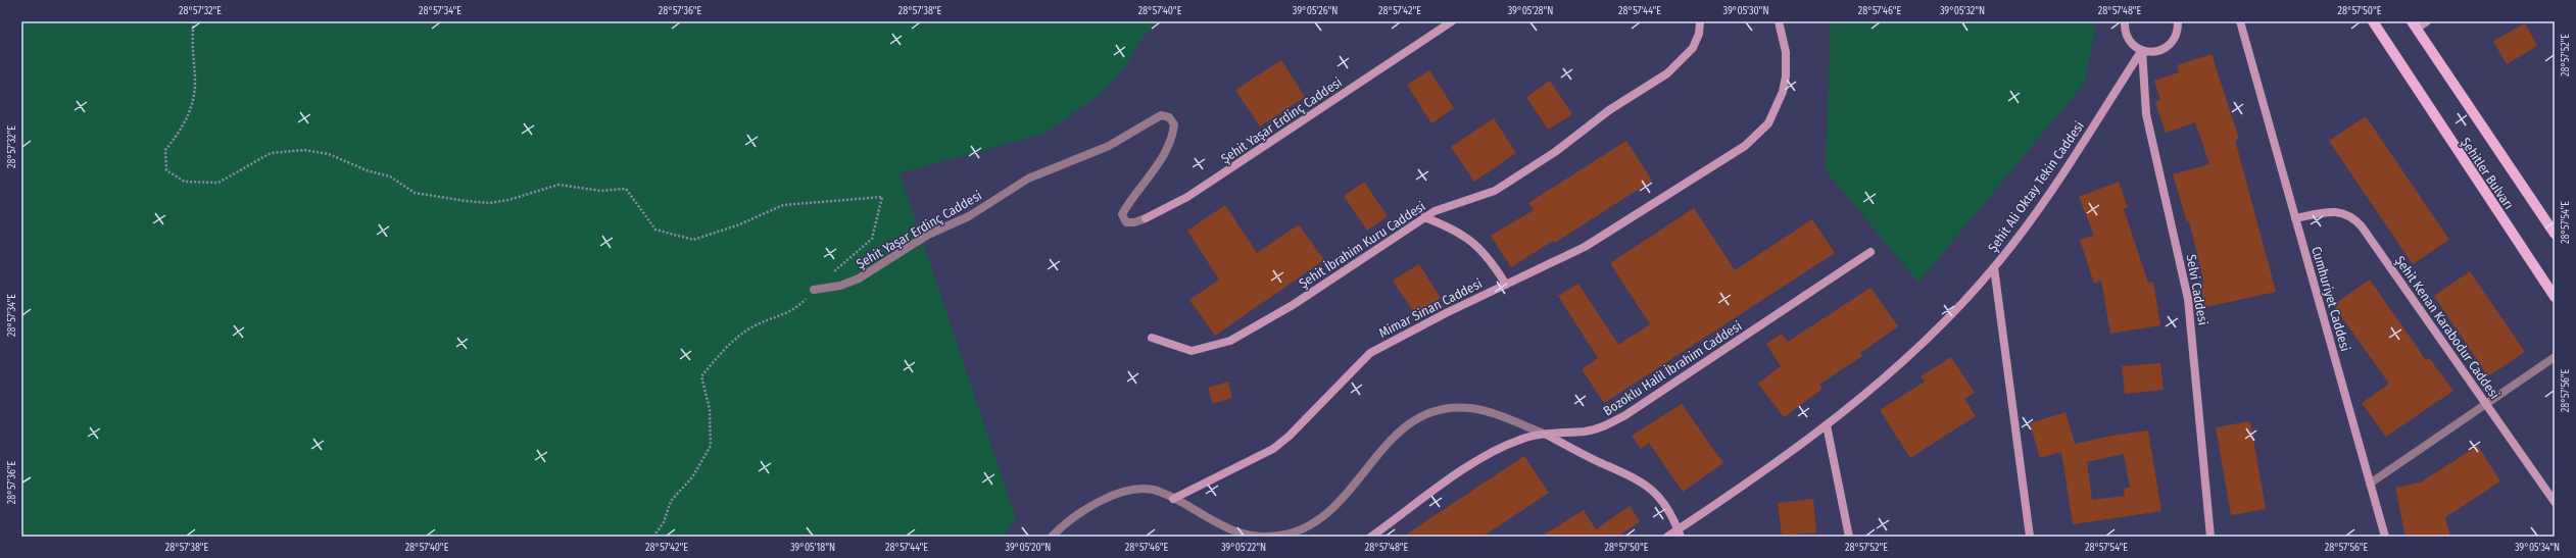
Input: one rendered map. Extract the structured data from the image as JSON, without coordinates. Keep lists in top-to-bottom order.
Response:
{
  "streets": {
    "main road": ["Şehitler Bulvarı"],
    "street": [
      "Şehit Yaşar Erdinç Caddesi",
      "Şehit Ali Oktay Tekin Caddesi",
      "Şehit İbrahim Kuru Caddesi",
      "Selvi Caddesi",
      "Cumhuriyet Caddesi",
      "Mimar Sinan Caddesi",
      "Şehit Kenan Karabodur Caddesi",
      "Bozoklu Halil İbrahim Caddesi"
    ]
  },
  "crossings": [
    ["Şehit Ali Oktay Tekin Caddesi", "Selvi Caddesi"],
    ["Cumhuriyet Caddesi", "Şehit Kenan Karabodur Caddesi"]
  ],
  "coordinates": [
    "28°57'32\"E",
    "28°57'34\"E",
    "28°57'36\"E",
    "28°57'38\"E",
    "28°57'40\"E",
    "39°05'26\"N",
    "28°57'42\"E",
    "39°05'28\"N",
    "28°57'44\"E",
    "39°05'30\"N",
    "28°57'46\"E",
    "39°05'32\"N",
    "28°57'48\"E",
    "28°57'50\"E",
    "28°57'52\"E",
    "28°57'54\"E",
    "28°57'56\"E",
    "39°05'18\"N",
    "39°05'20\"N",
    "39°05'22\"N",
    "39°05'34\"N"
  ]
}
